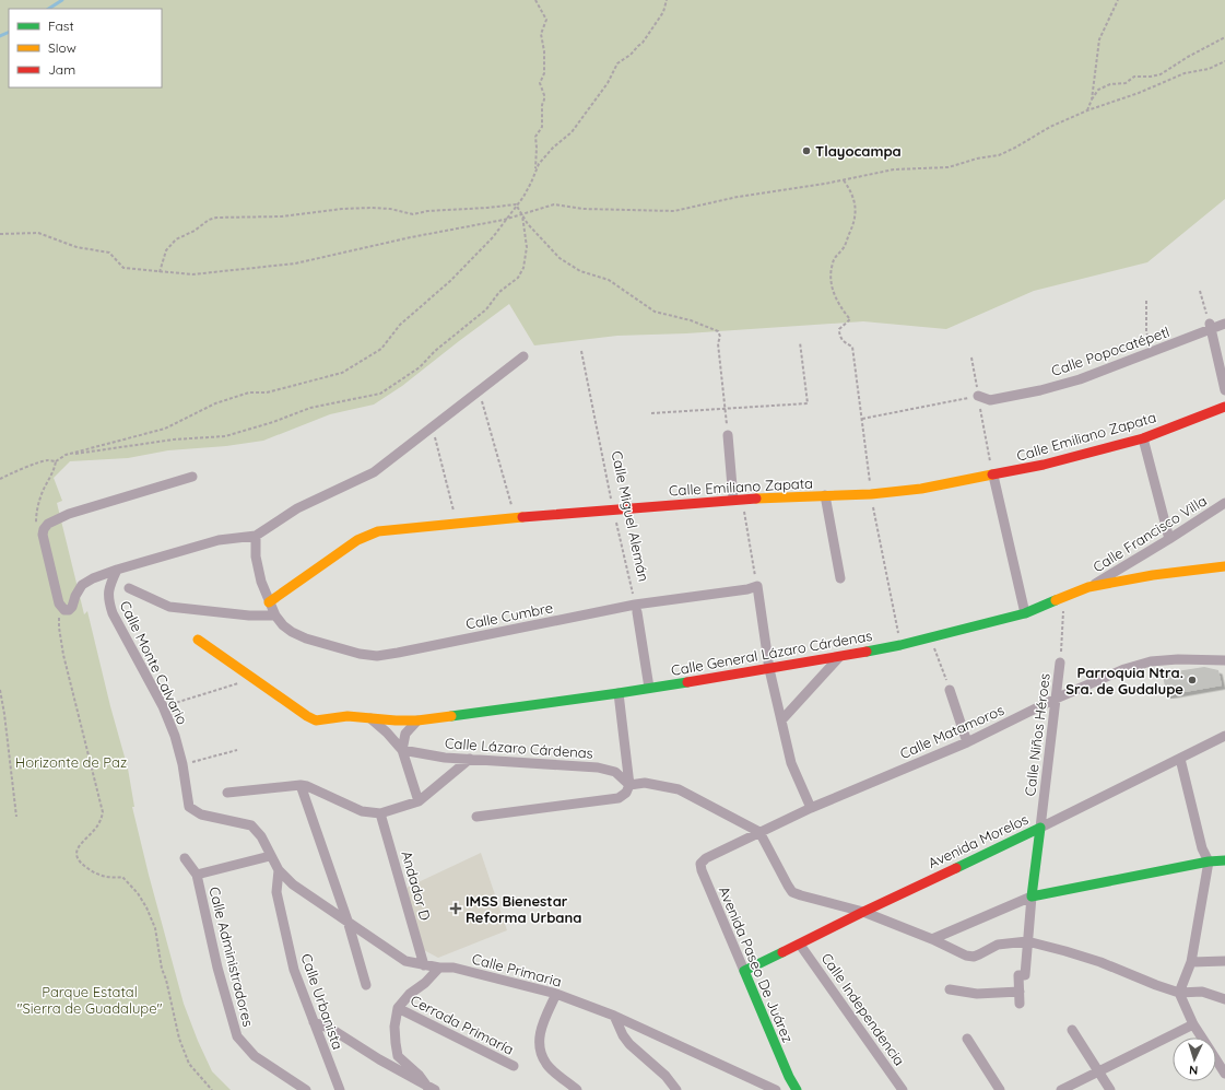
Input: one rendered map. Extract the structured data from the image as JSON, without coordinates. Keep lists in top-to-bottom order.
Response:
{
  "streets": {
    "street": [
      "Calle Popocatépetl",
      "Calle Emiliano Zapata",
      "Calle Francisco Villa",
      "Calle Cumbre",
      "Calle General Lázaro Cárdenas",
      "Calle Monte Calvario",
      "Calle Matamoros",
      "Calle Niños Héroes",
      "Calle Lázaro Cárdenas",
      "Avenida Morelos",
      "Andador D",
      "Calle Administradores",
      "Avenida Paseo De Juárez",
      "Calle Primaria",
      "Calle Urbanista",
      "Calle Independencia",
      "Cerrada Primaría"
    ],
    "path": ["Calle Miguel Alemán"]
  },
  "crossings": [
    ["Calle Emiliano Zapata", "Calle Miguel Alemán"],
    ["Calle Emiliano Zapata", "Calle Cumbre"],
    ["Calle Miguel Alemán", "Calle Cumbre"],
    ["Calle Francisco Villa", "Calle General Lázaro Cárdenas"],
    ["Calle Monte Calvario", "Calle Primaria"],
    ["Calle Matamoros", "Calle Niños Héroes"],
    ["Calle Matamoros", "Avenida Paseo De Juárez"],
    ["Calle Niños Héroes", "Avenida Morelos"],
    ["Avenida Morelos", "Avenida Paseo De Juárez"],
    ["Avenida Morelos", "Calle Independencia"],
    ["Andador D", "Calle Primaria"],
    ["Calle Primaria", "Calle Urbanista"]
  ],
  "parks": ["Horizonte de Paz", "Parque Estatal \"Sierra de Guadalupe\""],
  "places": {
    "other": ["Tlayocampa", "Parroquia Ntra. Sra. de Gudalupe"],
    "health": ["IMSS Bienestar Reforma Urbana"]
  },
  "legend": ["Fast", "Slow", "Jam"],
  "north": "bottom"
}
